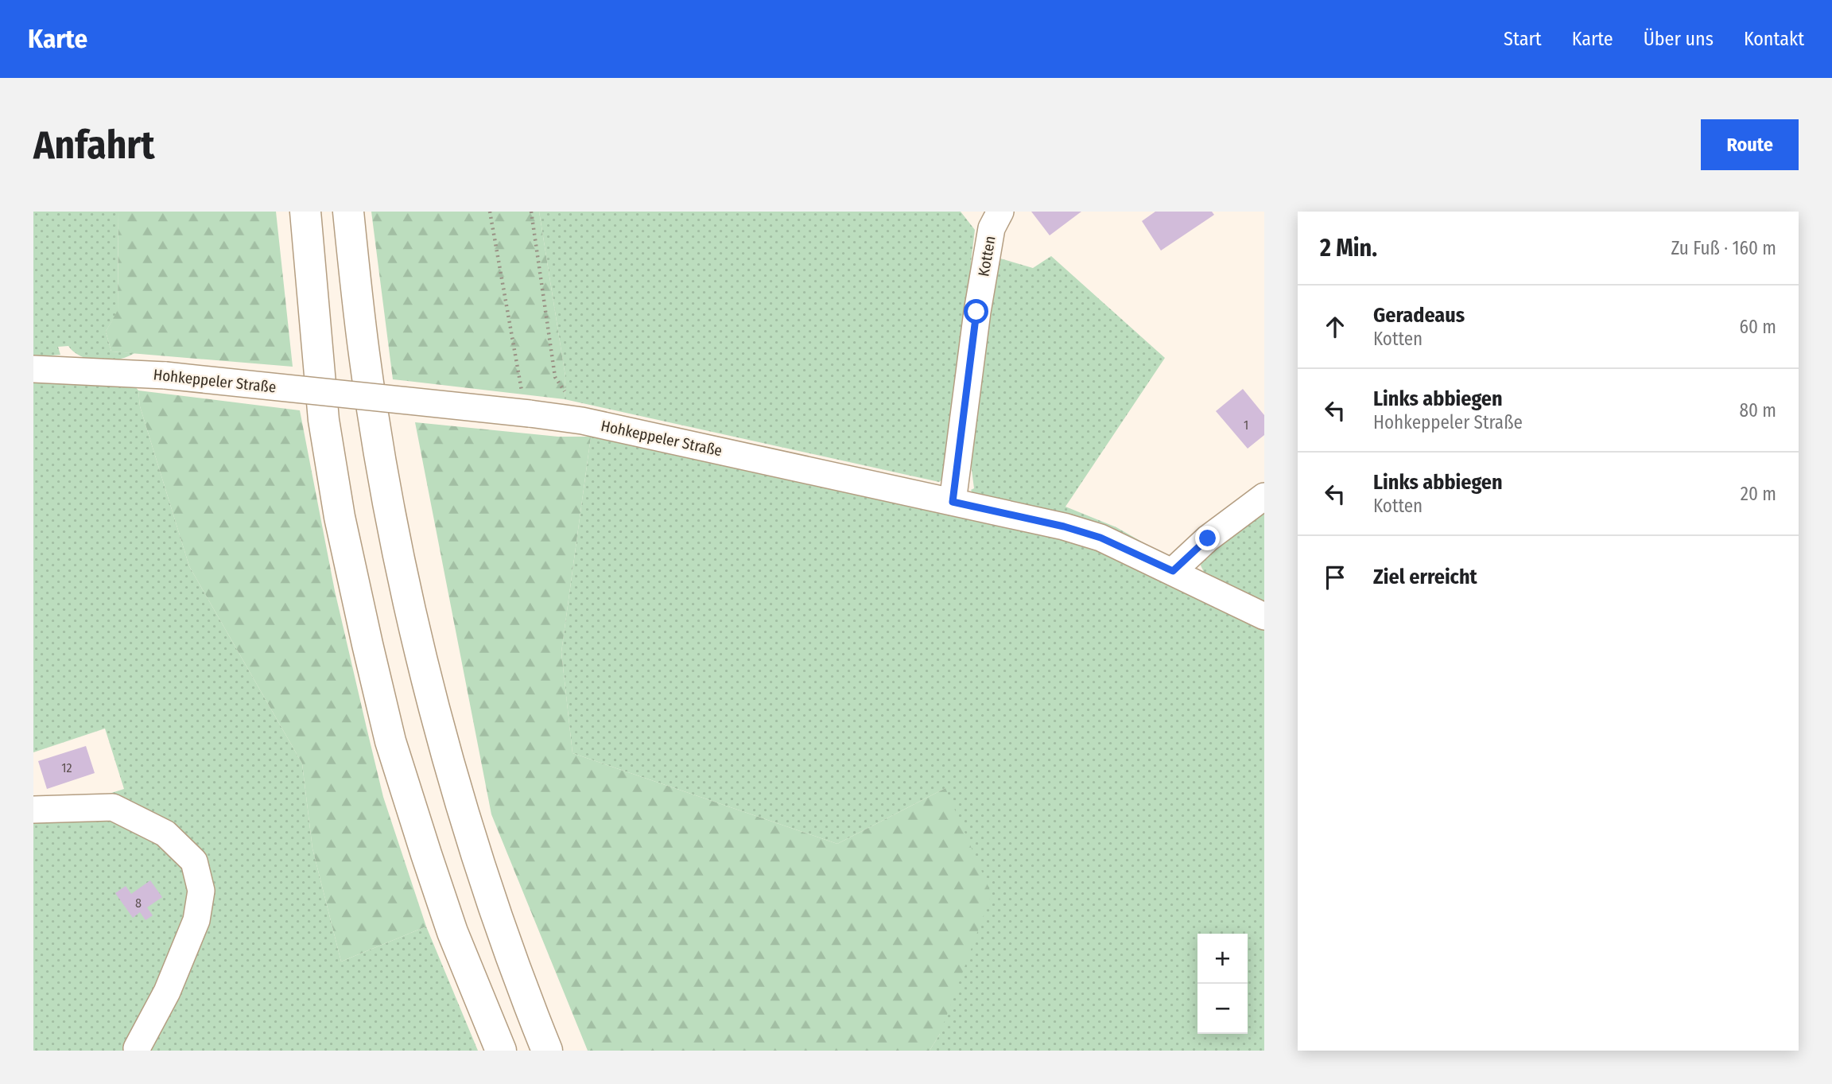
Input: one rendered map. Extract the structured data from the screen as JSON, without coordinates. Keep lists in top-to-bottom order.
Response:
{
  "streets": {
    "street": ["Kotten", "Hohkeppeler Straße"]
  },
  "crossings": [
    ["Kotten", "Hohkeppeler Straße"]
  ],
  "house_numbers": ["1", "12", "8"],
  "page": {
    "header": "Karte",
    "nav": [
      "Start",
      "Karte",
      "Über uns",
      "Kontakt"
    ],
    "buttons": "Route",
    "title": "Anfahrt",
    "heading": ["2 Min.", "Zu Fuß · 160 m"],
    "list": [
      ["Geradeaus", "Kotten", "60 m"],
      ["Links abbiegen", "Hohkeppeler Straße", "80 m"],
      ["Links abbiegen", "Kotten", "20 m"],
      "Ziel erreicht"
    ],
    "map_buttons": ["+", "−"]
  }
}
